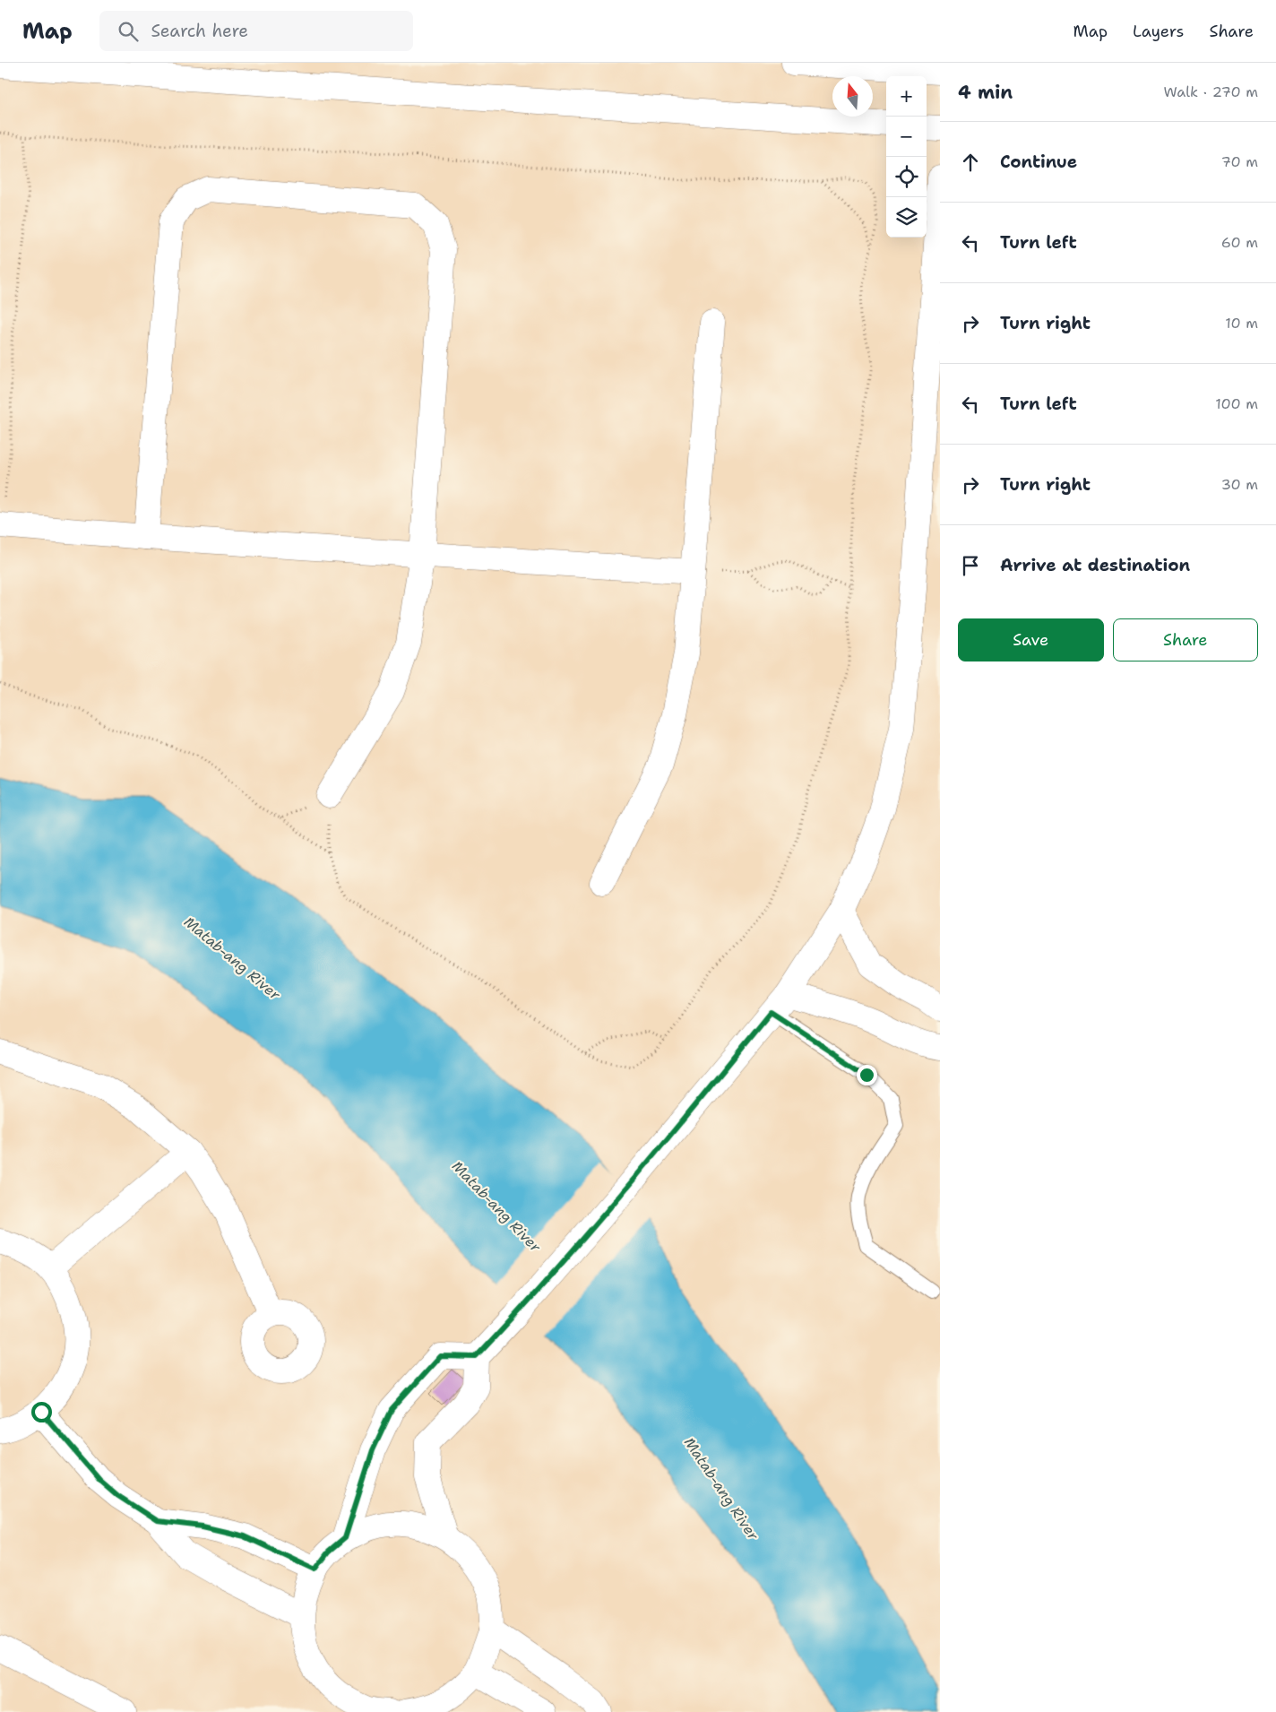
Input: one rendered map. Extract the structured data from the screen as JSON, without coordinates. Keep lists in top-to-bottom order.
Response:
{
  "water": ["Matab-ang River"],
  "north": "top",
  "page": {
    "header": "Map",
    "search": "Search here",
    "nav": ["Map", "Layers", "Share"],
    "heading": ["4 min", "Walk · 270 m"],
    "map_buttons": ["+", "−"],
    "list": [
      ["Continue", "70 m"],
      ["Turn left", "60 m"],
      ["Turn right", "10 m"],
      ["Turn left", "100 m"],
      ["Turn right", "30 m"],
      "Arrive at destination"
    ],
    "buttons": ["Save", "Share"]
  }
}
